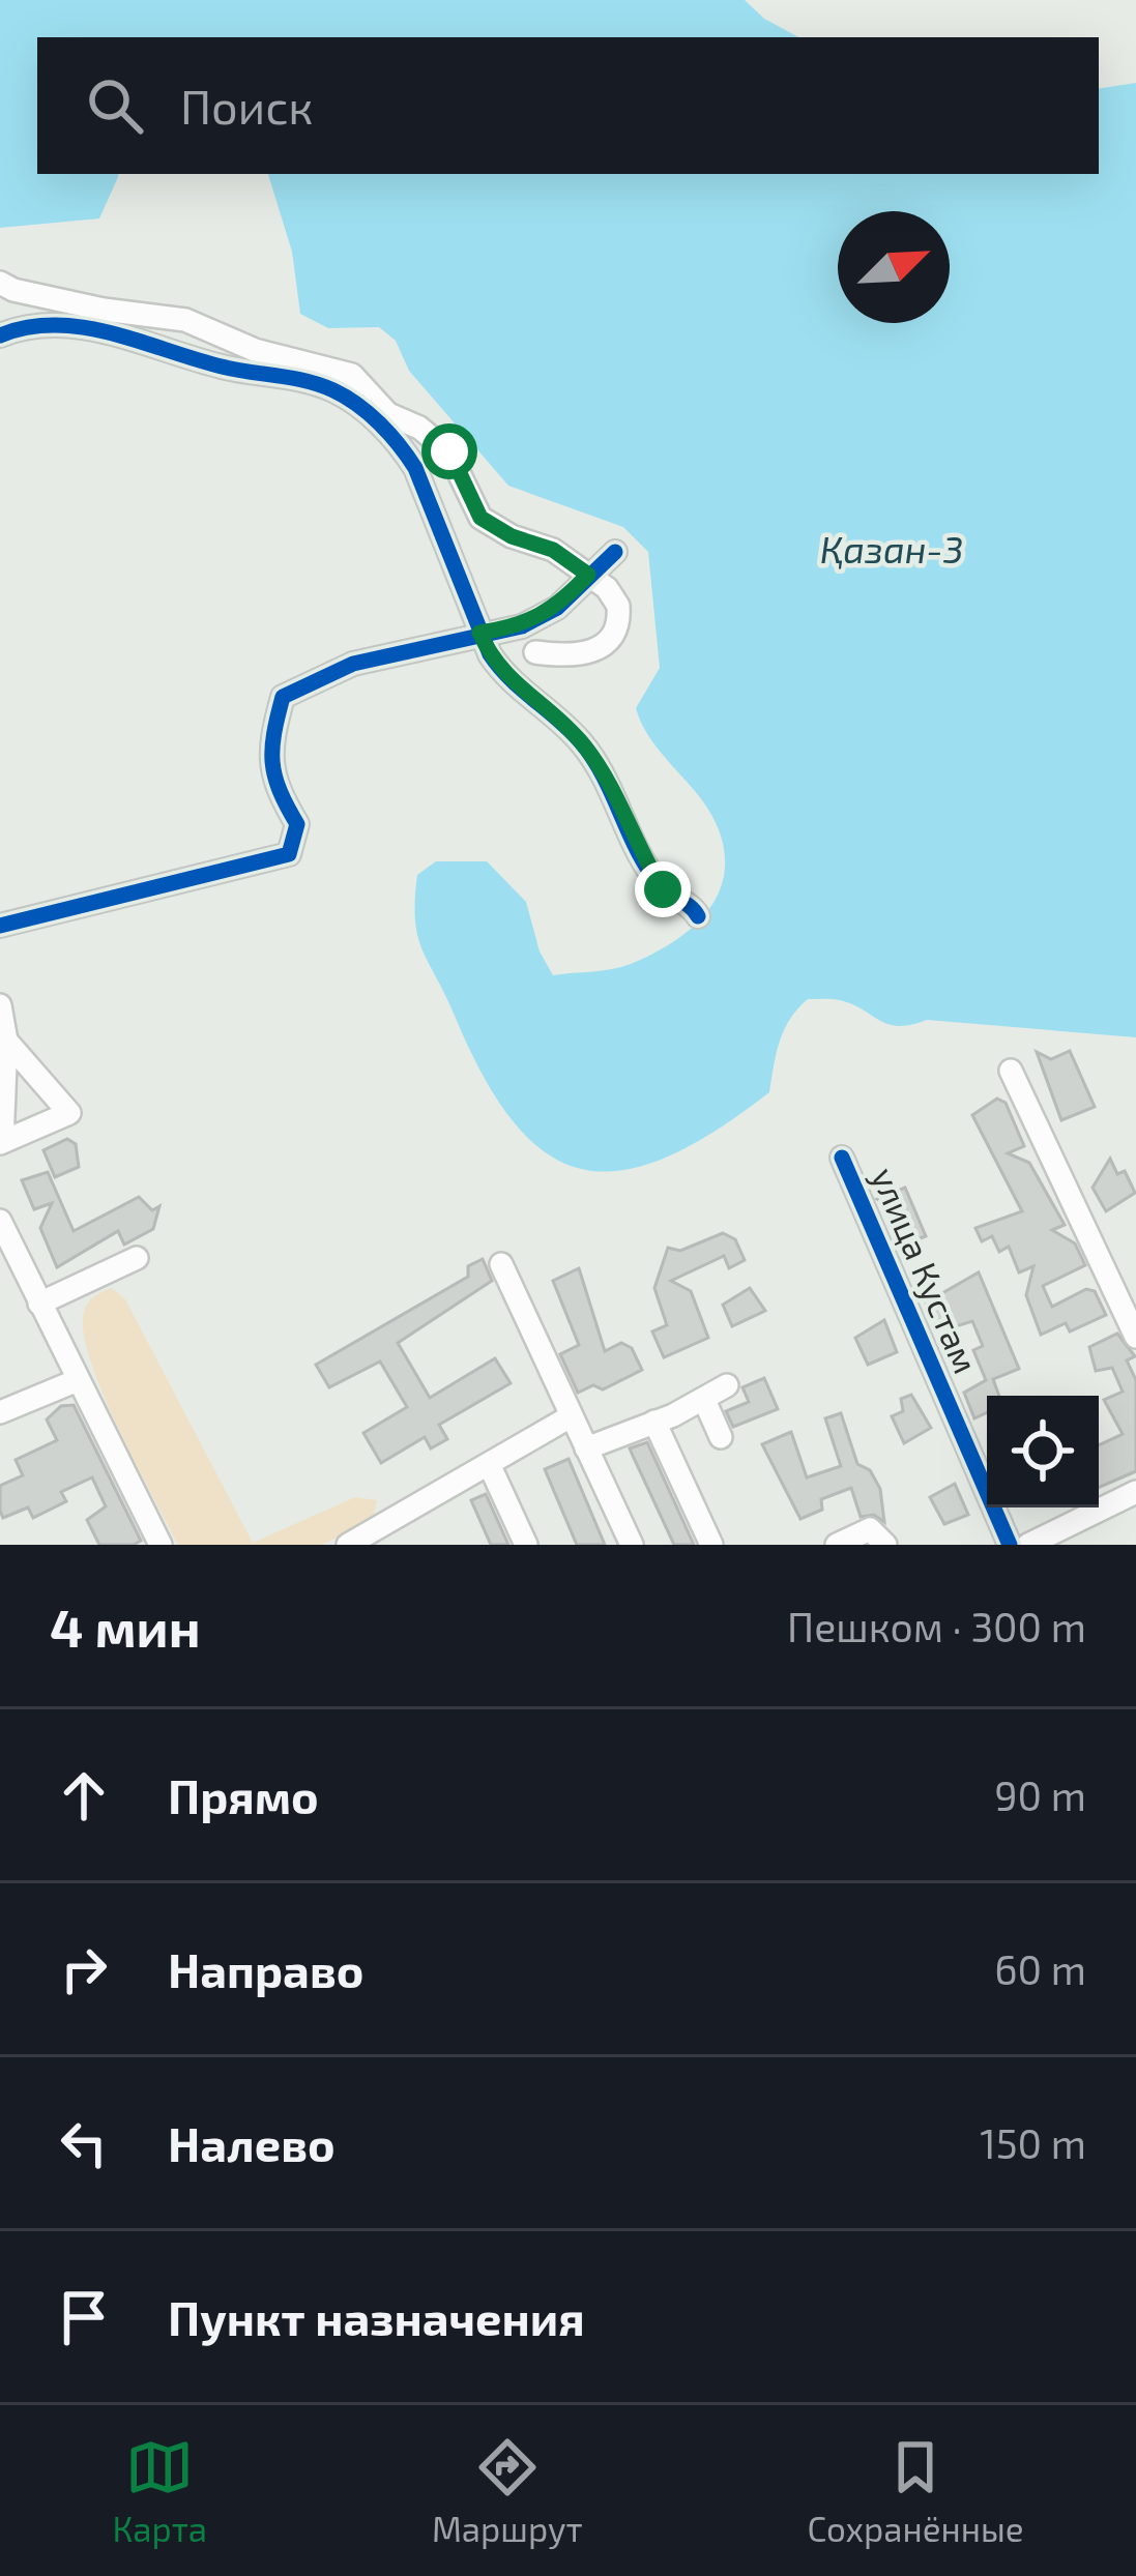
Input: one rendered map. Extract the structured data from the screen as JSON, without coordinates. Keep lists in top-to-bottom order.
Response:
{
  "streets": {
    "street": ["улица Кустам"]
  },
  "water": ["Қазан-3"],
  "north": "top right",
  "page": {
    "search": "Поиск",
    "heading": ["4 мин", "Пешком · 300 m"],
    "list": [
      ["Прямо", "90 m"],
      ["Направо", "60 m"],
      ["Налево", "150 m"],
      "Пункт назначения"
    ],
    "nav": ["Карта", "Маршрут", "Сохранённые"]
  }
}
